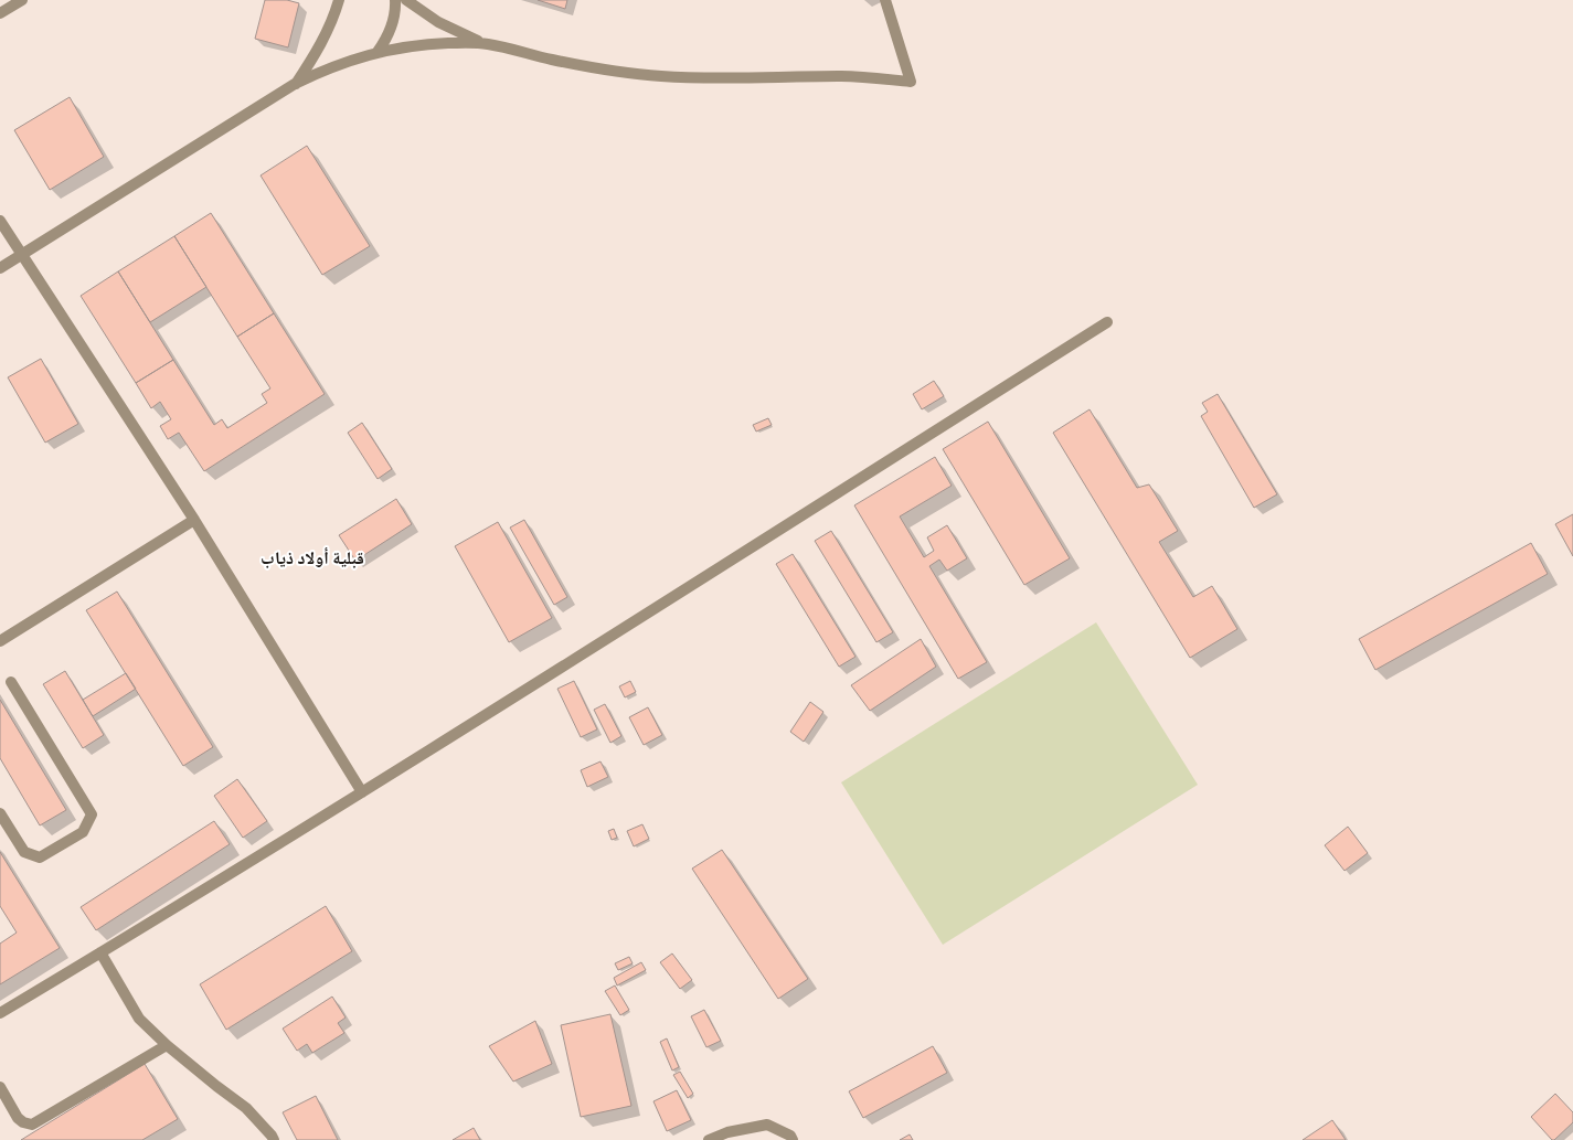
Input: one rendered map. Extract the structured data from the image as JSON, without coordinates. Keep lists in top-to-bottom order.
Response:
{
  "districts": ["قبلية أولاد ذياب"]
}
